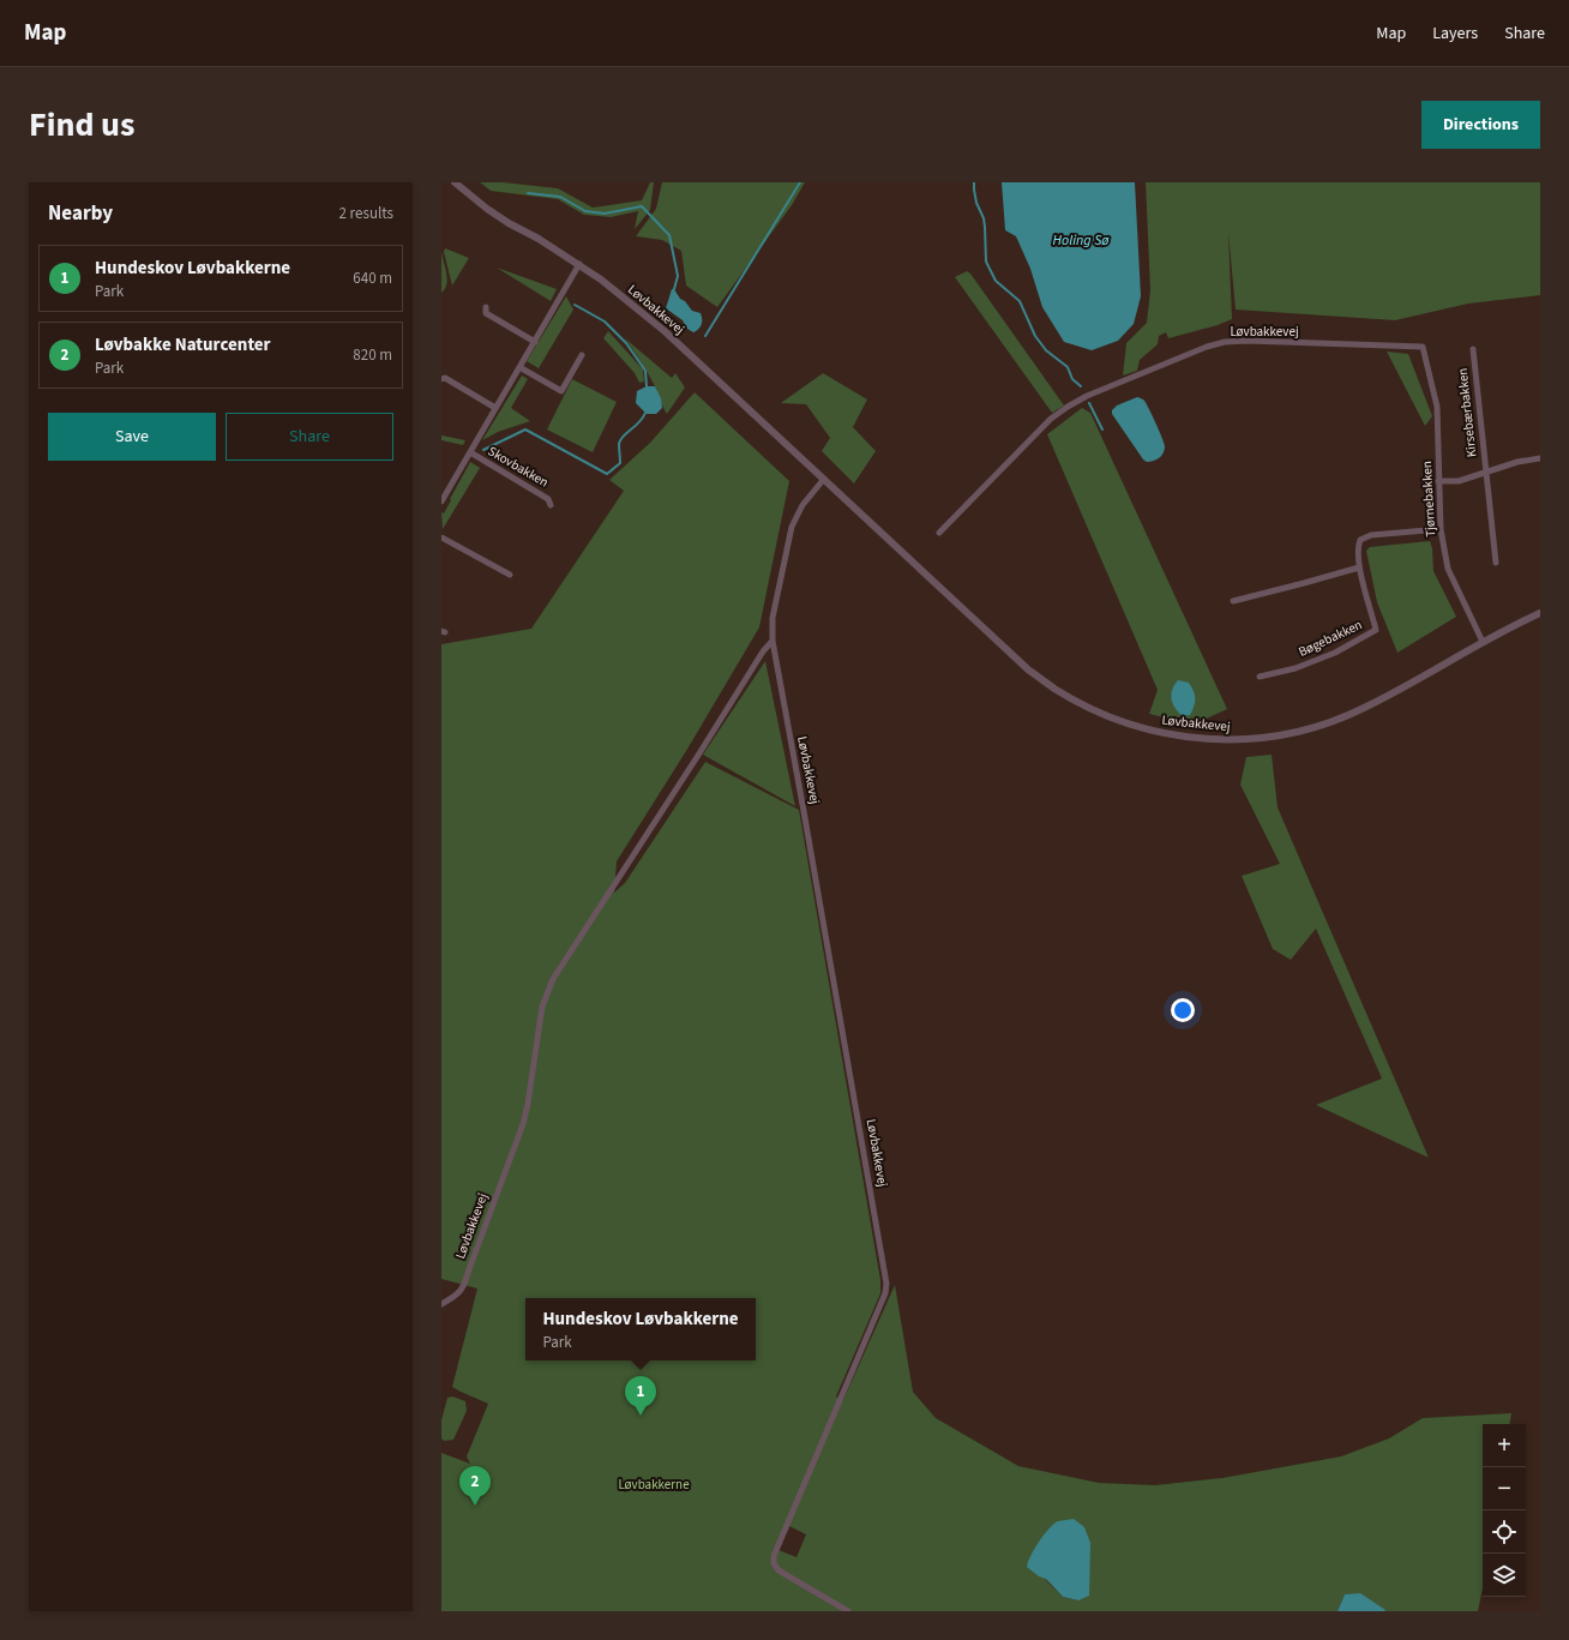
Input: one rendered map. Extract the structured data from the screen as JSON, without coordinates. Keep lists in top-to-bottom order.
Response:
{
  "streets": {
    "street": [
      "Løvbakkevej",
      "Kirsebærbakken",
      "Skovbakken",
      "Tjørnebakken",
      "Bøgebakken"
    ]
  },
  "crossings": [
    ["Løvbakkevej", "Skovbakken"],
    ["Løvbakkevej", "Tjørnebakken"],
    ["Kirsebærbakken", "Tjørnebakken"],
    ["Tjørnebakken", "Bøgebakken"]
  ],
  "water": ["Holing Sø"],
  "parks": ["Løvbakkerne"],
  "page": {
    "header": "Map",
    "nav": ["Map", "Layers", "Share"],
    "title": "Find us",
    "buttons": [
      "Directions",
      ["Save", "Share"]
    ],
    "heading": ["Nearby", "2 results"],
    "list": [
      {
        "mark": "1",
        "name": "Hundeskov Løvbakkerne",
        "note": "Park",
        "value": "640 m"
      },
      {
        "mark": "2",
        "name": "Løvbakke Naturcenter",
        "note": "Park",
        "value": "820 m"
      }
    ],
    "popup": ["Hundeskov Løvbakkerne", "Park"],
    "pins": ["1", "2"],
    "map_buttons": ["+", "−"]
  }
}
